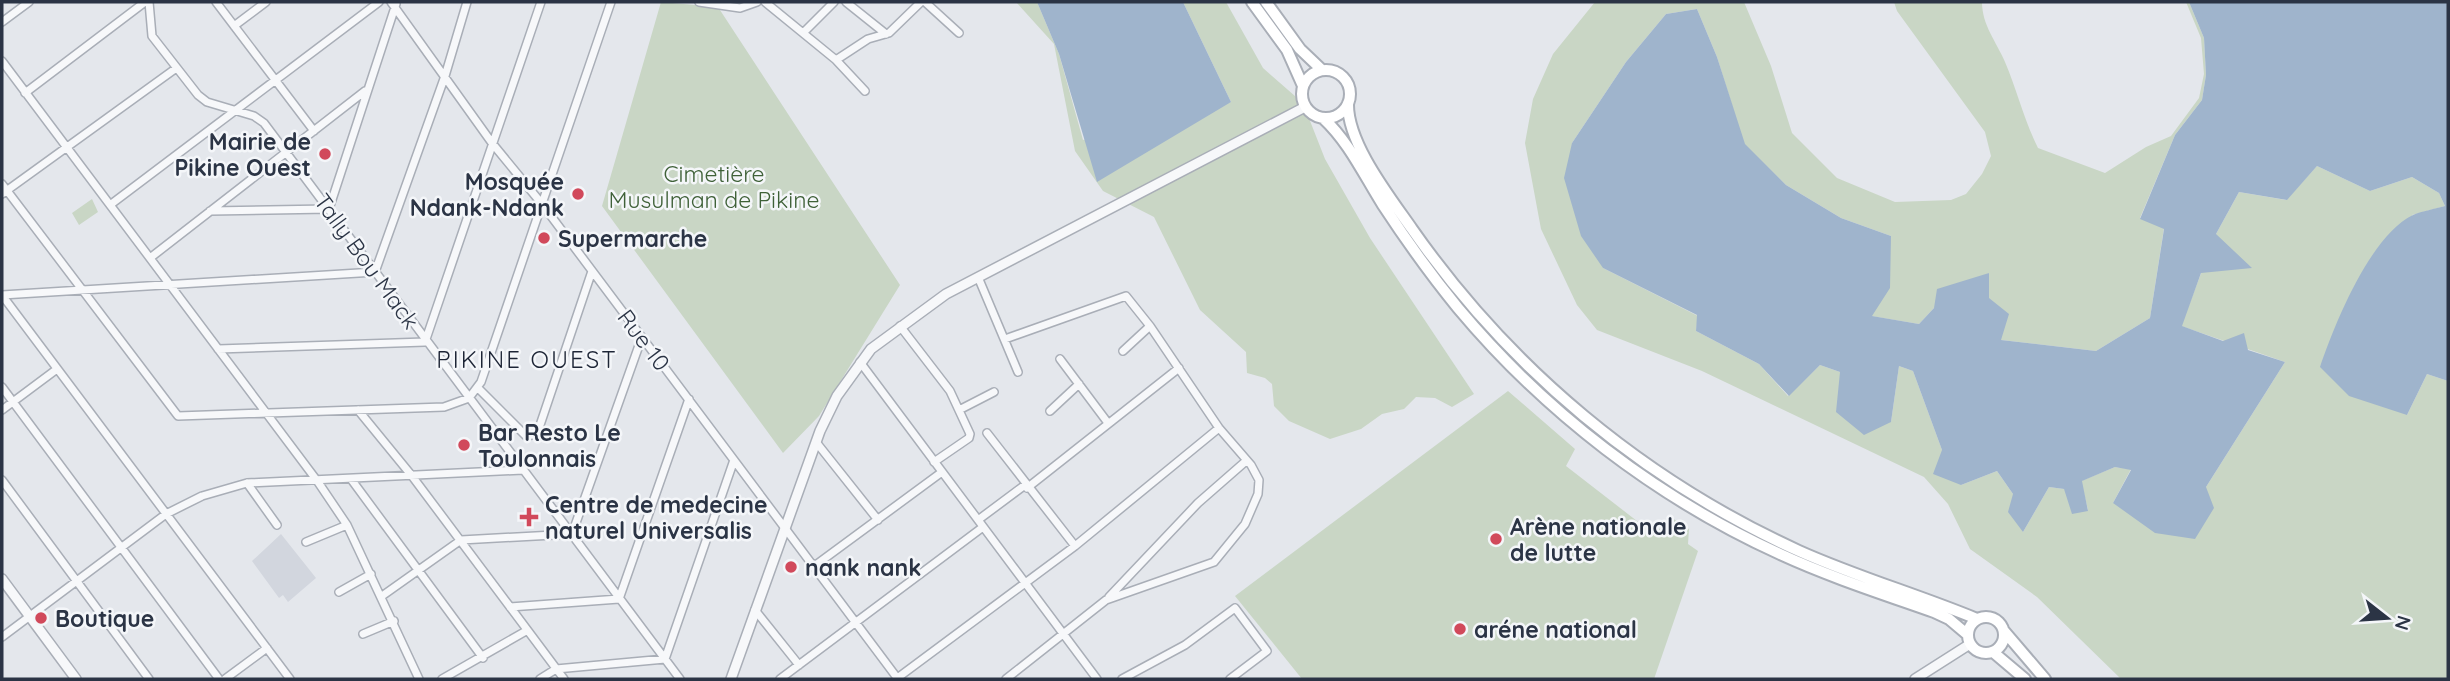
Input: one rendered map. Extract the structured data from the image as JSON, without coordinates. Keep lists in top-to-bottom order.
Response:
{
  "streets": {
    "street": ["Tally Bou Mack", "Rue 10"]
  },
  "districts": ["PIKINE OUEST"],
  "parks": ["Cimetière Musulman de Pikine"],
  "places": {
    "other": [
      "Mairie de Pikine Ouest",
      "Mosquée Ndank-Ndank",
      "Supermarche",
      "Bar Resto Le Toulonnais",
      "Arène nationale de lutte",
      "nank nank",
      "Boutique",
      "aréne national"
    ],
    "health": ["Centre de medecine naturel Universalis"]
  },
  "north": "right"
}
